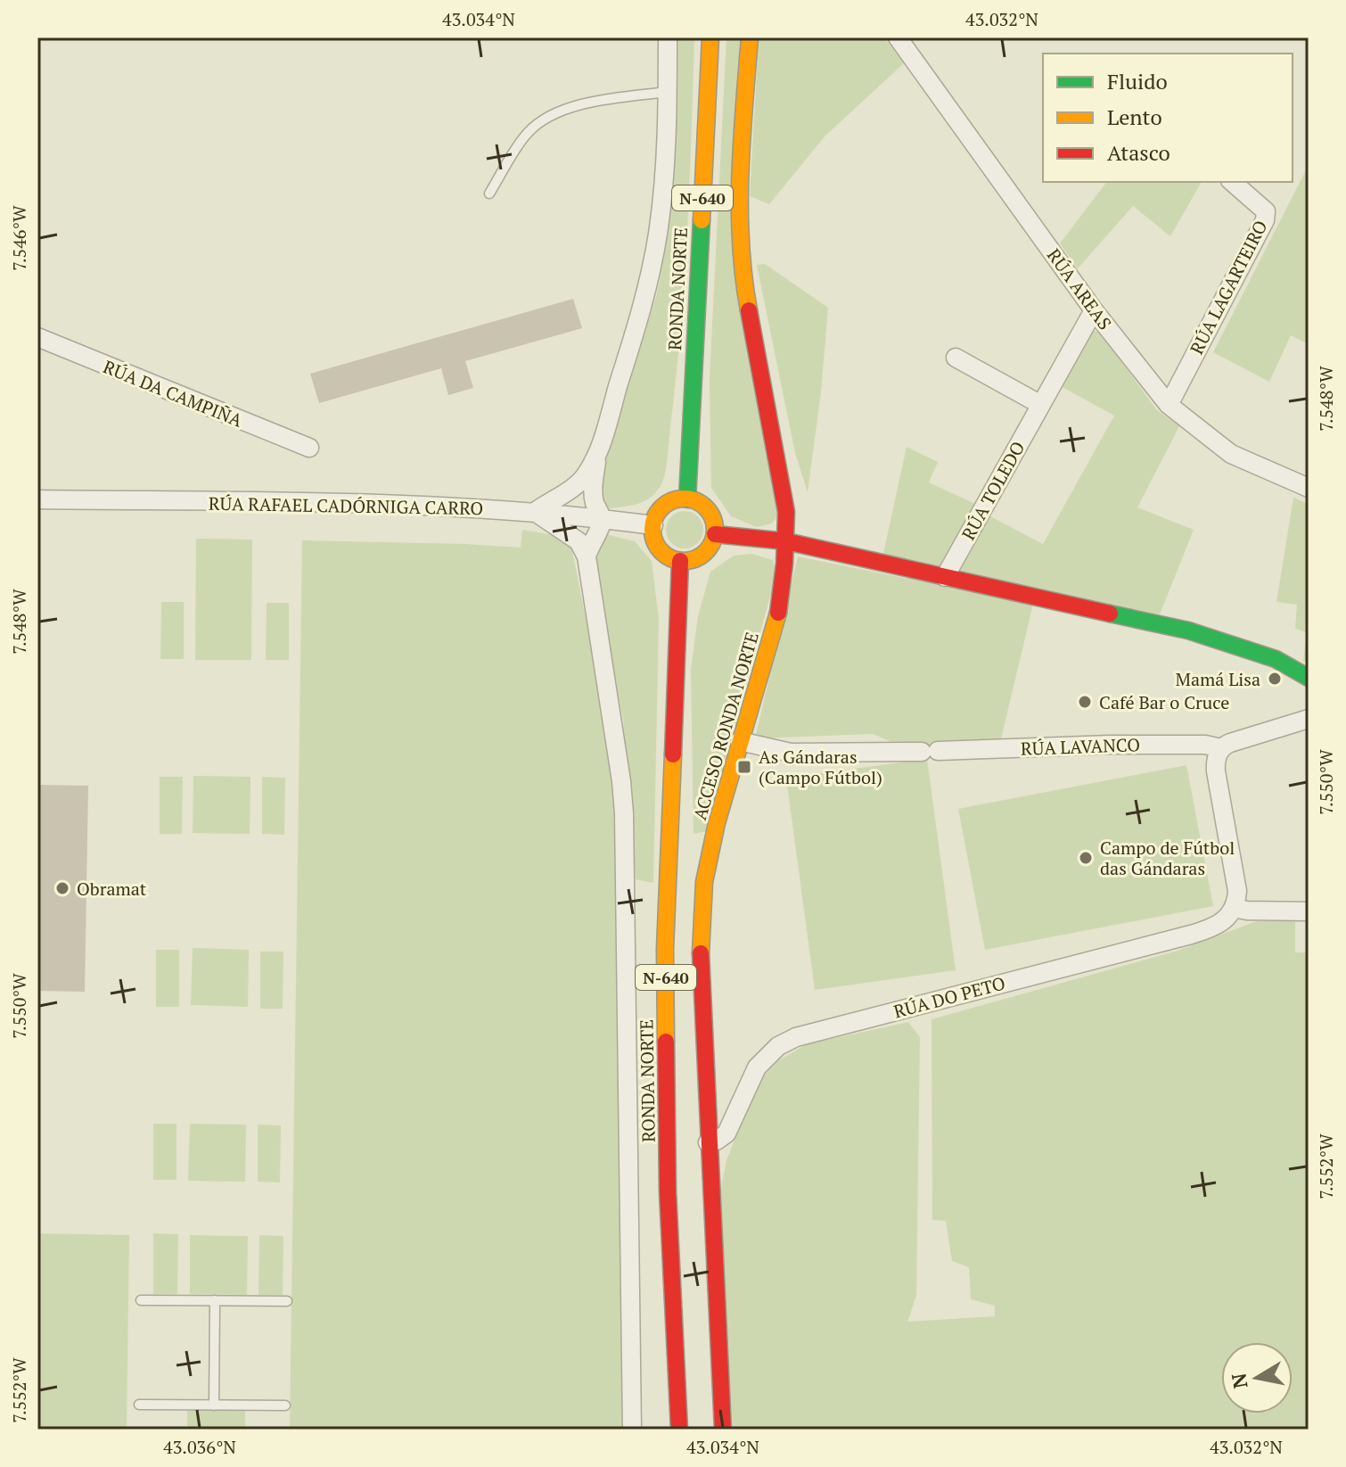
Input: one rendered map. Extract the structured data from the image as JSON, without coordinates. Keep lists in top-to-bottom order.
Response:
{
  "streets": {
    "main road": ["N-640", "RONDA NORTE", "ACCESO RONDA NORTE"],
    "street": [
      "RÚA LAGARTEIRO",
      "RÚA AREAS",
      "RÚA DA CAMPIÑA",
      "RÚA TOLEDO",
      "RÚA RAFAEL CADÓRNIGA CARRO",
      "RÚA LAVANCO",
      "RÚA DO PETO"
    ]
  },
  "crossings": [
    ["RÚA LAGARTEIRO", "RÚA AREAS"],
    ["RONDA NORTE", "RÚA RAFAEL CADÓRNIGA CARRO"],
    ["RÚA AREAS", "RÚA TOLEDO"],
    ["ACCESO RONDA NORTE", "RÚA LAVANCO"],
    ["ACCESO RONDA NORTE", "RÚA DO PETO"]
  ],
  "places": {
    "other": [
      "Mamá Lisa",
      "Café Bar o Cruce",
      "Campo de Fútbol das Gándaras",
      "Obramat"
    ],
    "transit": ["As Gándaras (Campo Fútbol)"]
  },
  "legend": ["Fluido", "Lento", "Atasco"],
  "north": "left",
  "coordinates": [
    "43.034°N",
    "43.032°N",
    "7.546°W",
    "7.548°W",
    "7.550°W",
    "7.552°W",
    "43.036°N"
  ]
}
